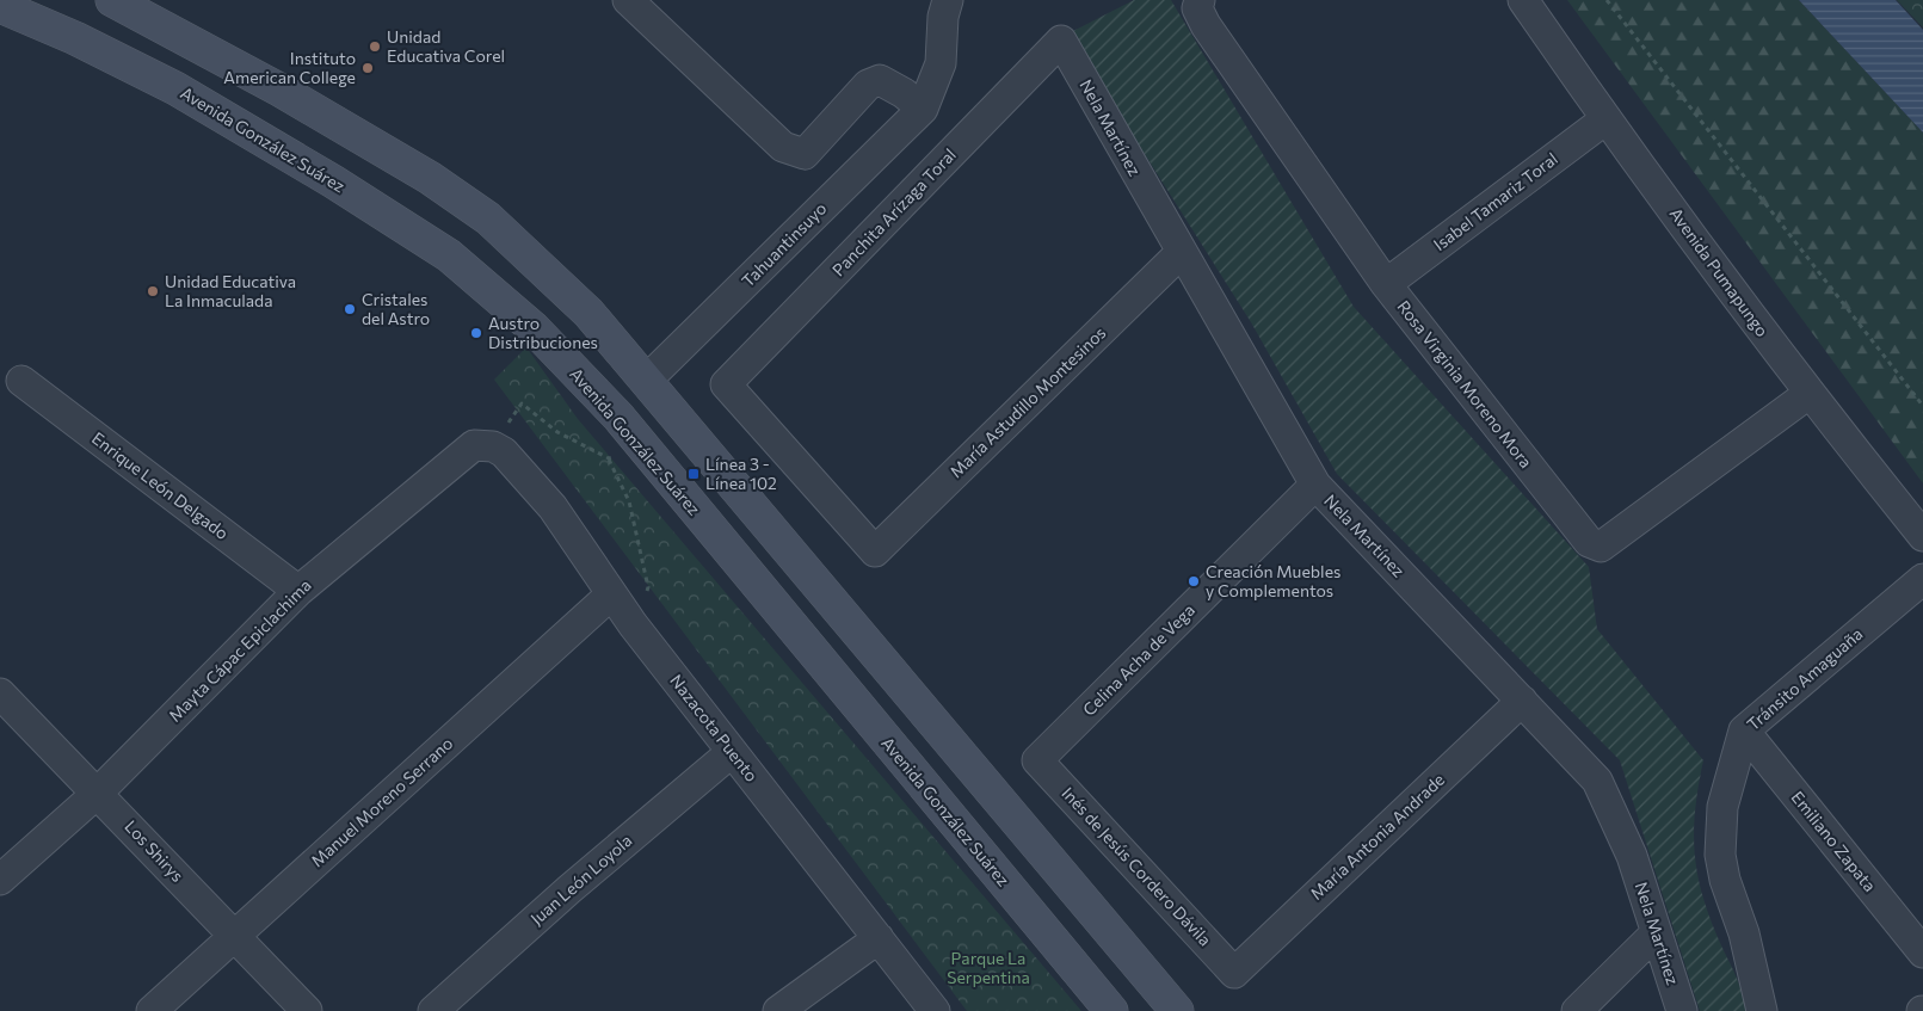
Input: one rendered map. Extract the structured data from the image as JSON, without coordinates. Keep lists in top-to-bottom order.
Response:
{
  "streets": {
    "main road": ["Avenida González Suárez"],
    "street": [
      "Nela Martínez",
      "Isabel Tamariz Toral",
      "Panchita Arízaga Toral",
      "Tahuantinsuyo",
      "Avenida Pumapungo",
      "Rosa Virginia Moreno Mora",
      "María Astudillo Montesinos",
      "Enrique León Delgado",
      "Mayta Cápac Epiclachima",
      "Celina Acha de Vega",
      "Tránsito Amaguaña",
      "Nazacota Puento",
      "Manuel Moreno Serrano",
      "María Antonia Andrade",
      "Emiliano Zapata",
      "Los Shirys",
      "Inés de Jesús Cordero Dávila",
      "Juan León Loyola"
    ]
  },
  "crossings": [
    ["Nela Martínez", "Panchita Arízaga Toral"],
    ["Nela Martínez", "María Astudillo Montesinos"],
    ["Nela Martínez", "Celina Acha de Vega"],
    ["Nela Martínez", "María Antonia Andrade"],
    ["Isabel Tamariz Toral", "Avenida Pumapungo"],
    ["Isabel Tamariz Toral", "Rosa Virginia Moreno Mora"],
    ["Panchita Arízaga Toral", "María Astudillo Montesinos"],
    ["Avenida Pumapungo", "Rosa Virginia Moreno Mora"],
    ["Enrique León Delgado", "Mayta Cápac Epiclachima"],
    ["Mayta Cápac Epiclachima", "Nazacota Puento"],
    ["Mayta Cápac Epiclachima", "Los Shirys"],
    ["Celina Acha de Vega", "Inés de Jesús Cordero Dávila"],
    ["Tránsito Amaguaña", "Emiliano Zapata"],
    ["Nazacota Puento", "Manuel Moreno Serrano"],
    ["Nazacota Puento", "Juan León Loyola"],
    ["Manuel Moreno Serrano", "Los Shirys"],
    ["María Antonia Andrade", "Inés de Jesús Cordero Dávila"]
  ],
  "parks": ["Parque La Serpentina"],
  "places": {
    "other": [
      "Unidad Educativa Corel",
      "Instituto American College",
      "Unidad Educativa La Inmaculada",
      "Cristales del Astro",
      "Austro Distribuciones",
      "Creación Muebles y Complementos"
    ],
    "transit": ["Línea 3 - Línea 102"]
  }
}
